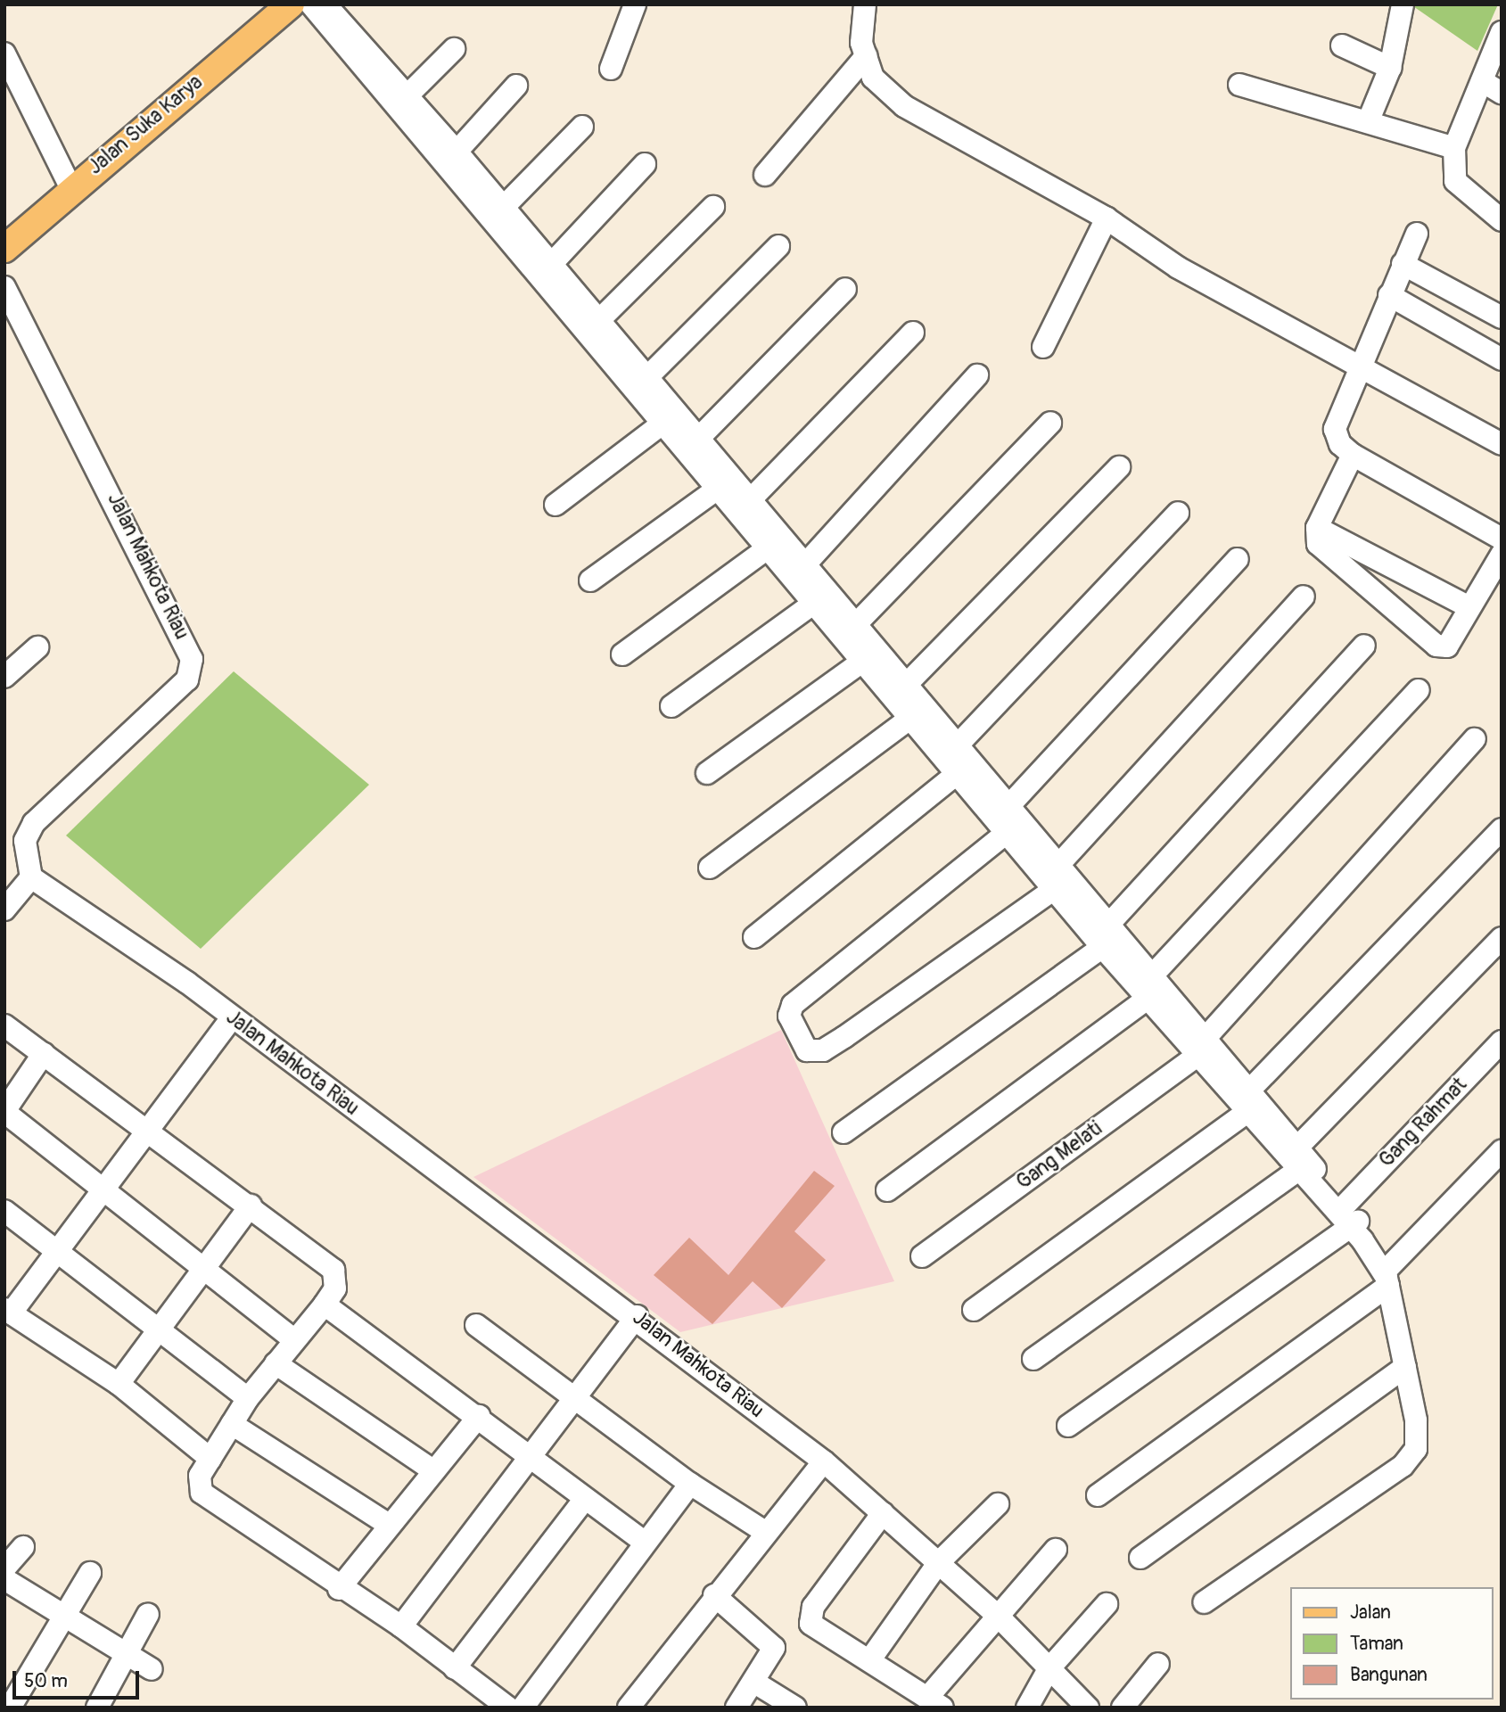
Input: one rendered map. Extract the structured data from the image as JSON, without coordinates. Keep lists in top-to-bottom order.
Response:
{
  "streets": {
    "main road": ["Jalan Suka Karya"],
    "street": ["Jalan Mahkota Riau", "Gang Rahmat", "Gang Melati"]
  },
  "legend": ["Jalan", "Taman", "Bangunan"],
  "scale_bar": "50 m"
}
